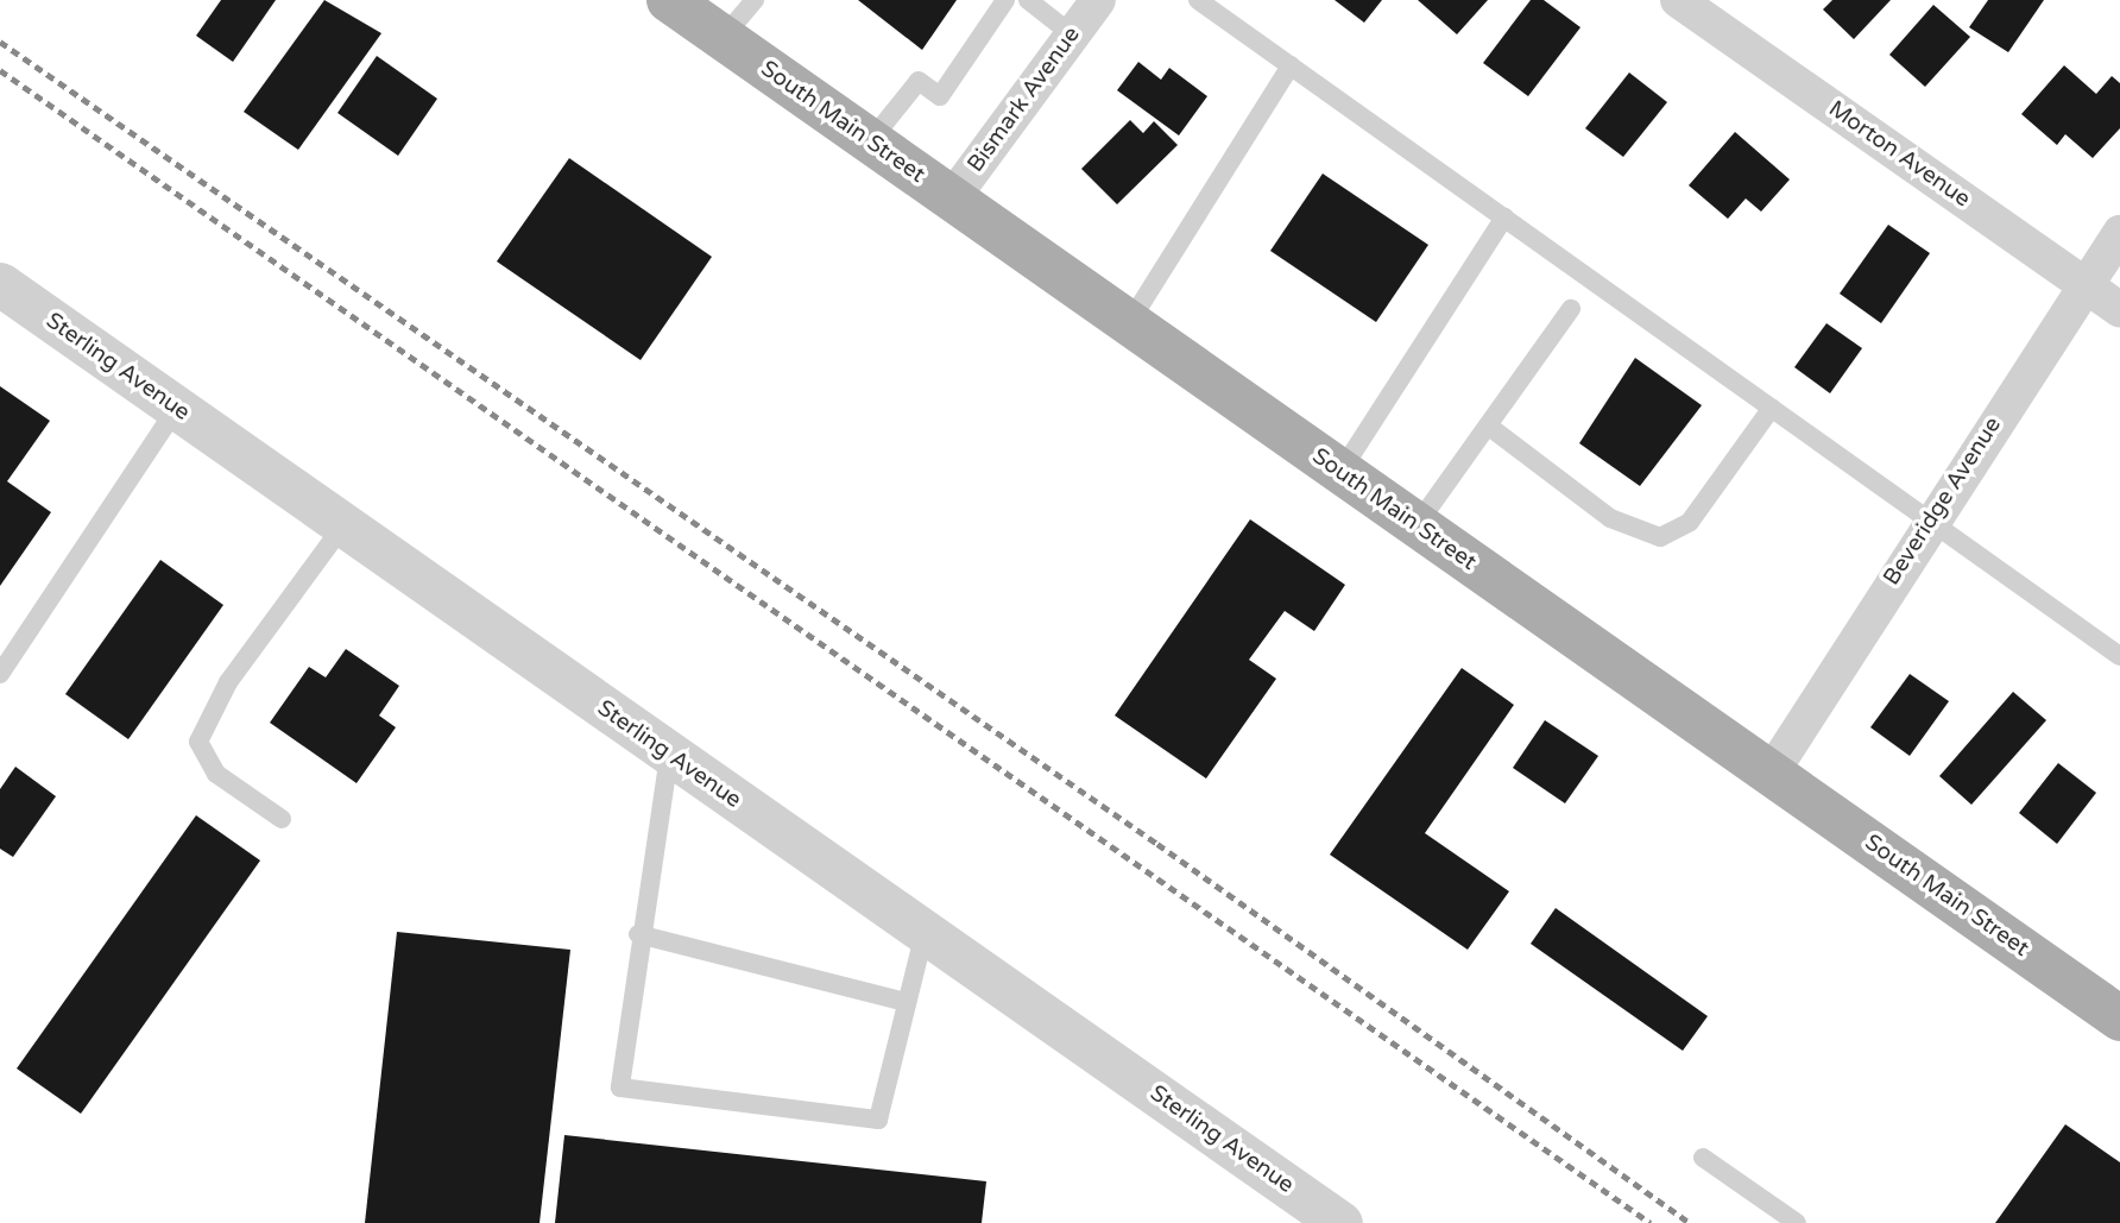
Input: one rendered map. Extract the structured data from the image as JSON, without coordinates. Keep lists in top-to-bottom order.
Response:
{
  "streets": {
    "main road": ["South Main Street"],
    "street": [
      "Bismark Avenue",
      "Morton Avenue",
      "Sterling Avenue",
      "Beveridge Avenue"
    ]
  },
  "crossings": [
    ["Bismark Avenue", "South Main Street"],
    ["South Main Street", "Beveridge Avenue"],
    ["Morton Avenue", "Beveridge Avenue"]
  ]
}
